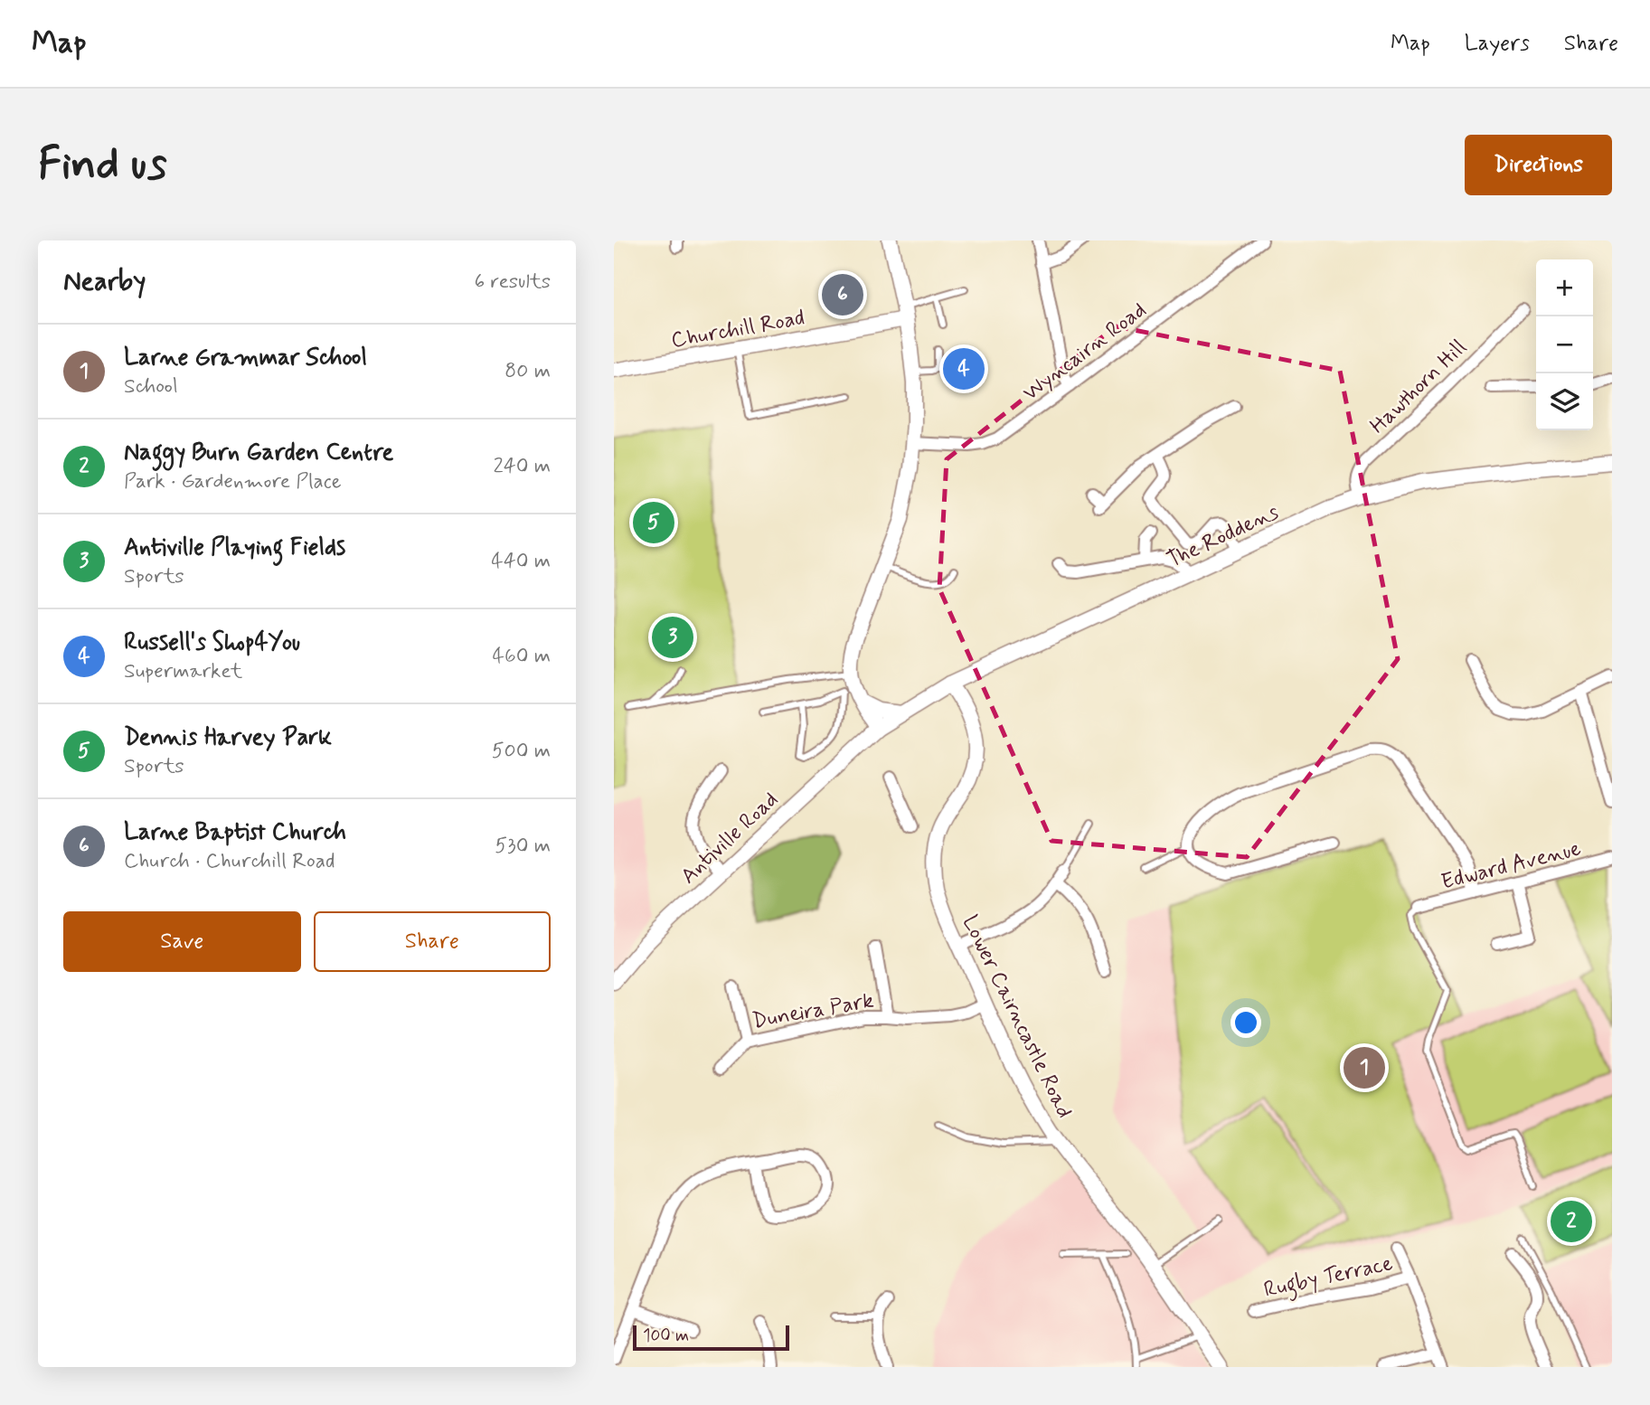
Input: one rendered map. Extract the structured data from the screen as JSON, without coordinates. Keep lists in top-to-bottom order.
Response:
{
  "streets": {
    "street": [
      "Churchill Road",
      "Wyncairn Road",
      "Hawthorn Hill",
      "The Roddens",
      "Antiville Road",
      "Edward Avenue",
      "Duneira Park",
      "Lower Cairncastle Road",
      "Rugby Terrace"
    ]
  },
  "crossings": [
    ["Hawthorn Hill", "The Roddens"],
    ["The Roddens", "Antiville Road"],
    ["The Roddens", "Lower Cairncastle Road"],
    ["Duneira Park", "Lower Cairncastle Road"]
  ],
  "scale_bar": "100 m",
  "page": {
    "header": "Map",
    "nav": ["Map", "Layers", "Share"],
    "buttons": [
      "Directions",
      ["Save", "Share"]
    ],
    "title": "Find us",
    "heading": ["Nearby", "6 results"],
    "map_buttons": ["+", "−"],
    "pins": [
      "6",
      "4",
      "5",
      "3",
      "1",
      "2"
    ],
    "list": [
      {
        "mark": "1",
        "name": "Larne Grammar School",
        "note": "School",
        "value": "80 m"
      },
      {
        "mark": "2",
        "name": "Naggy Burn Garden Centre",
        "note": "Park · Gardenmore Place",
        "value": "240 m"
      },
      {
        "mark": "3",
        "name": "Antiville Playing Fields",
        "note": "Sports",
        "value": "440 m"
      },
      {
        "mark": "4",
        "name": "Russell's Shop4You",
        "note": "Supermarket",
        "value": "460 m"
      },
      {
        "mark": "5",
        "name": "Dennis Harvey Park",
        "note": "Sports",
        "value": "500 m"
      },
      {
        "mark": "6",
        "name": "Larne Baptist Church",
        "note": "Church · Churchill Road",
        "value": "530 m"
      }
    ],
    "scale": "100 m"
  }
}
